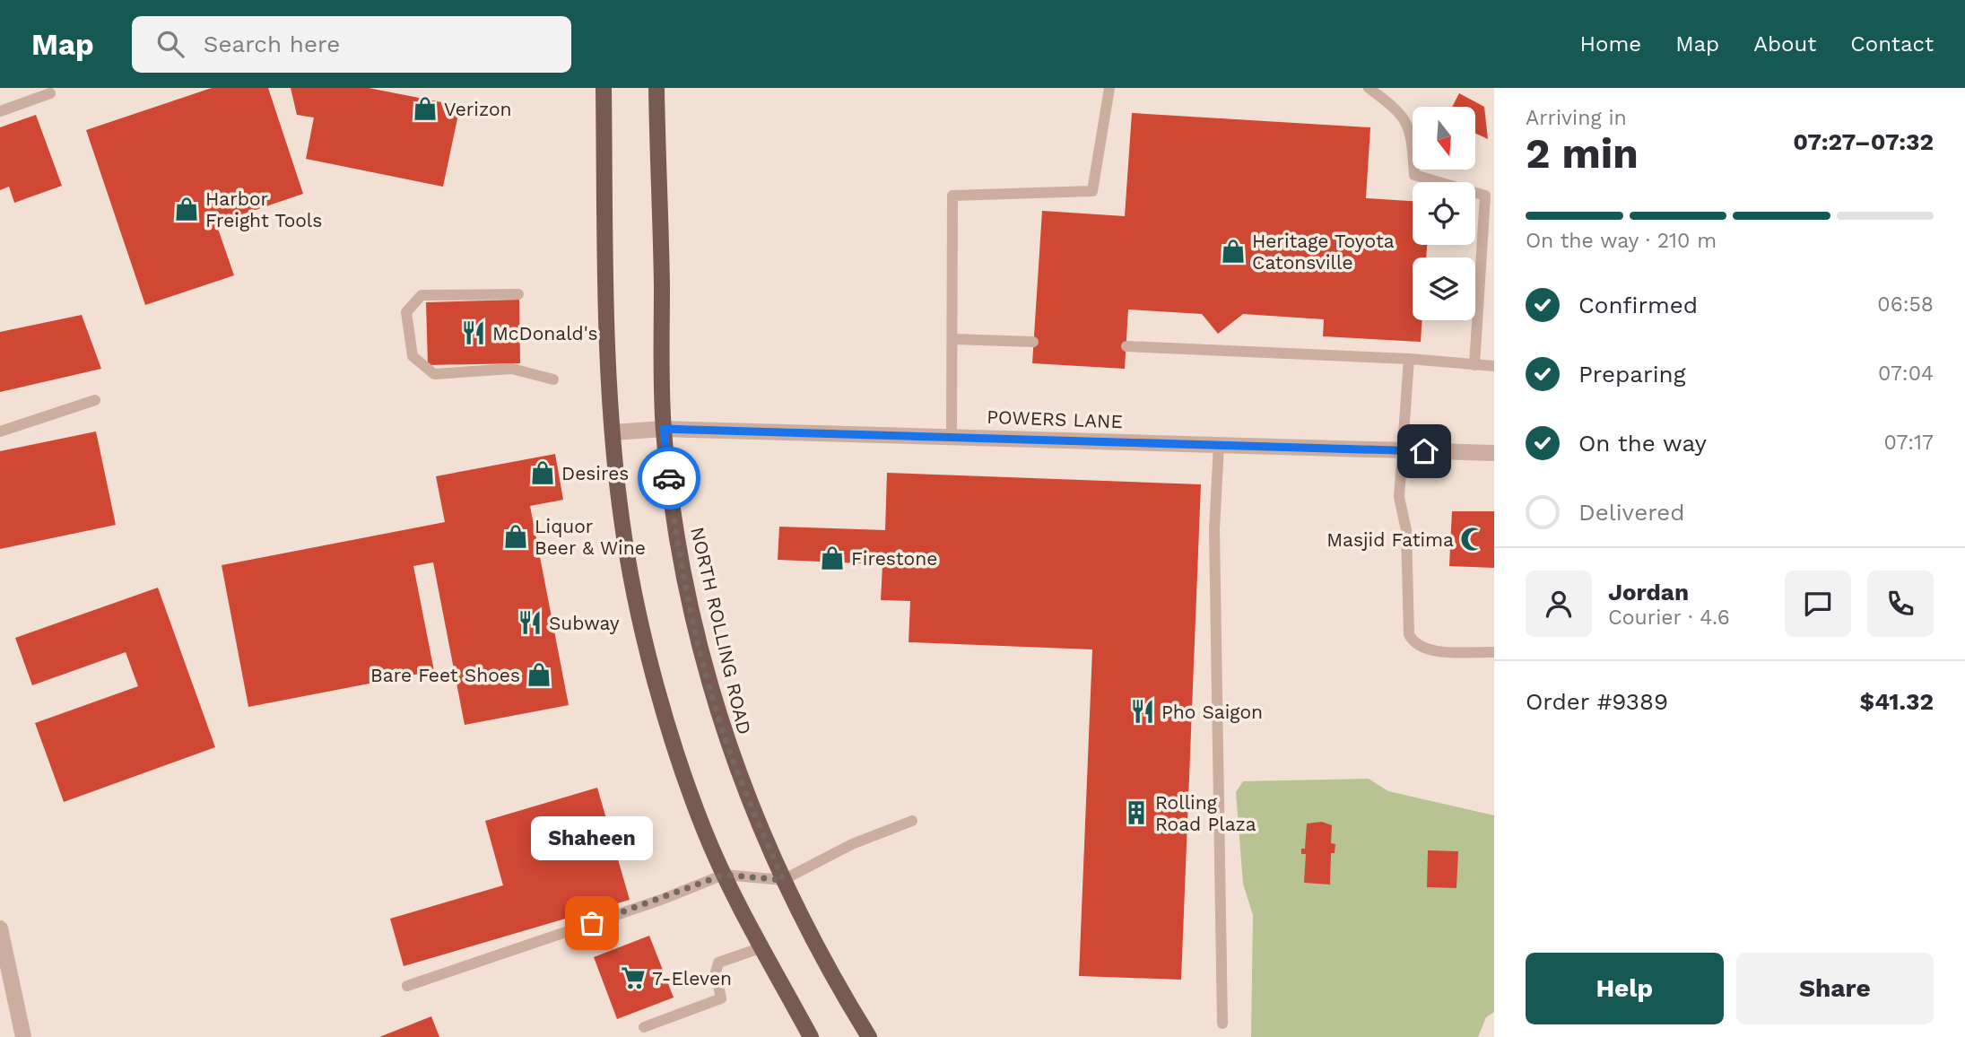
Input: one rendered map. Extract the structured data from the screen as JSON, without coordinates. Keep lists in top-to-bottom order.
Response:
{
  "streets": {
    "main road": ["NORTH ROLLING ROAD"],
    "street": ["POWERS LANE"]
  },
  "crossings": [
    ["POWERS LANE", "NORTH ROLLING ROAD"]
  ],
  "places": {
    "shop": [
      "Verizon",
      "Harbor Freight Tools",
      "Heritage Toyota Catonsville",
      "Desires",
      "Liquor Beer & Wine",
      "Firestone",
      "Bare Feet Shoes"
    ],
    "restaurant": ["McDonald's", "Subway", "Pho Saigon"],
    "mosque": ["Masjid Fatima"],
    "building": ["Rolling Road Plaza"],
    "other": ["Shaheen"],
    "supermarket": ["7-Eleven"]
  },
  "north": "bottom",
  "page": {
    "header": "Map",
    "search": "Search here",
    "nav": [
      "Home",
      "Map",
      "About",
      "Contact"
    ],
    "heading": ["2 min", "Arriving in", "07:27–07:32"],
    "panel": [
      "Jordan",
      "Courier · 4.6",
      "Order #9389",
      "$41.32"
    ],
    "bar": "On the way · 210 m",
    "list": [
      ["Confirmed", "06:58"],
      ["Preparing", "07:04"],
      ["On the way", "07:17"],
      "Delivered"
    ],
    "bubble": "Shaheen",
    "buttons": ["Help", "Share"]
  }
}
